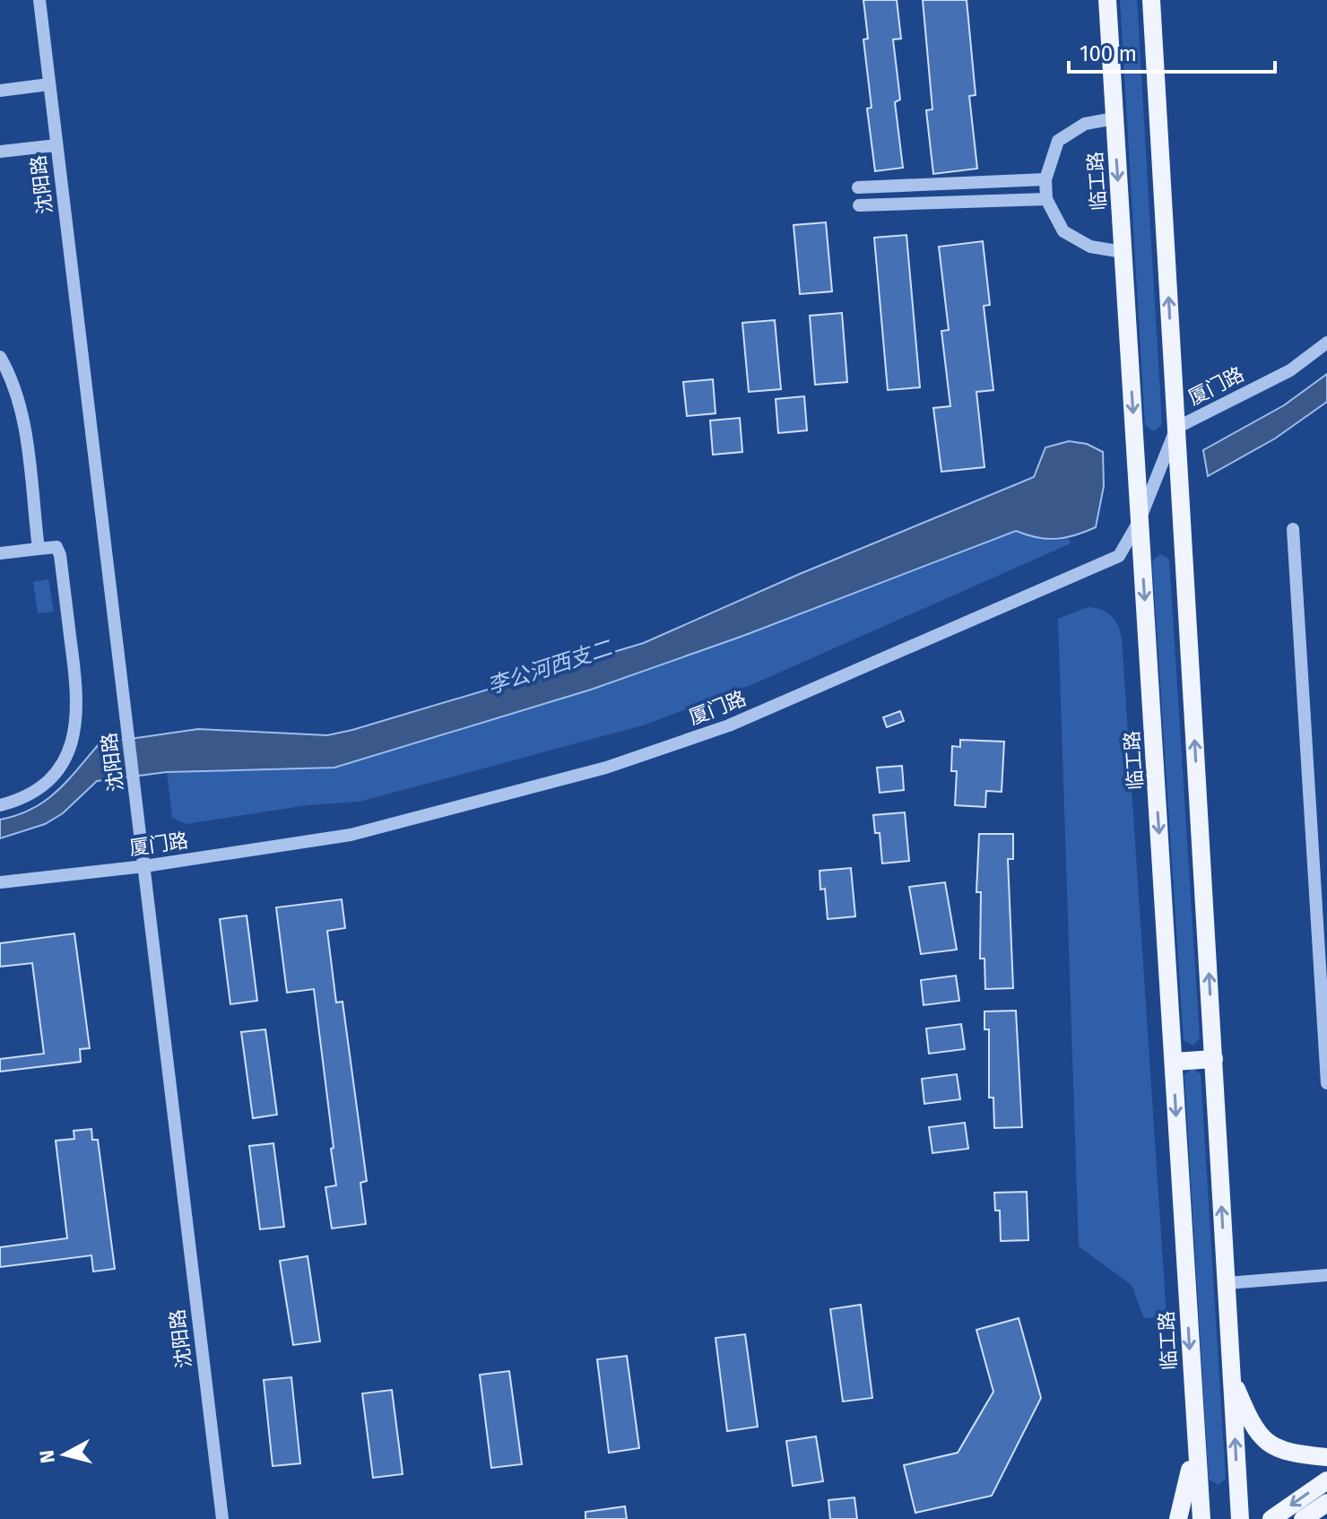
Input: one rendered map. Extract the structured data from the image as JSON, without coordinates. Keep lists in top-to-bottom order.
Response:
{
  "streets": {
    "main road": ["临工路"],
    "street": ["沈阳路", "厦门路"]
  },
  "crossings": [
    ["临工路", "厦门路"],
    ["沈阳路", "厦门路"]
  ],
  "water": ["李公河西支二"],
  "scale_bar": "100 m",
  "north": "left"
}
